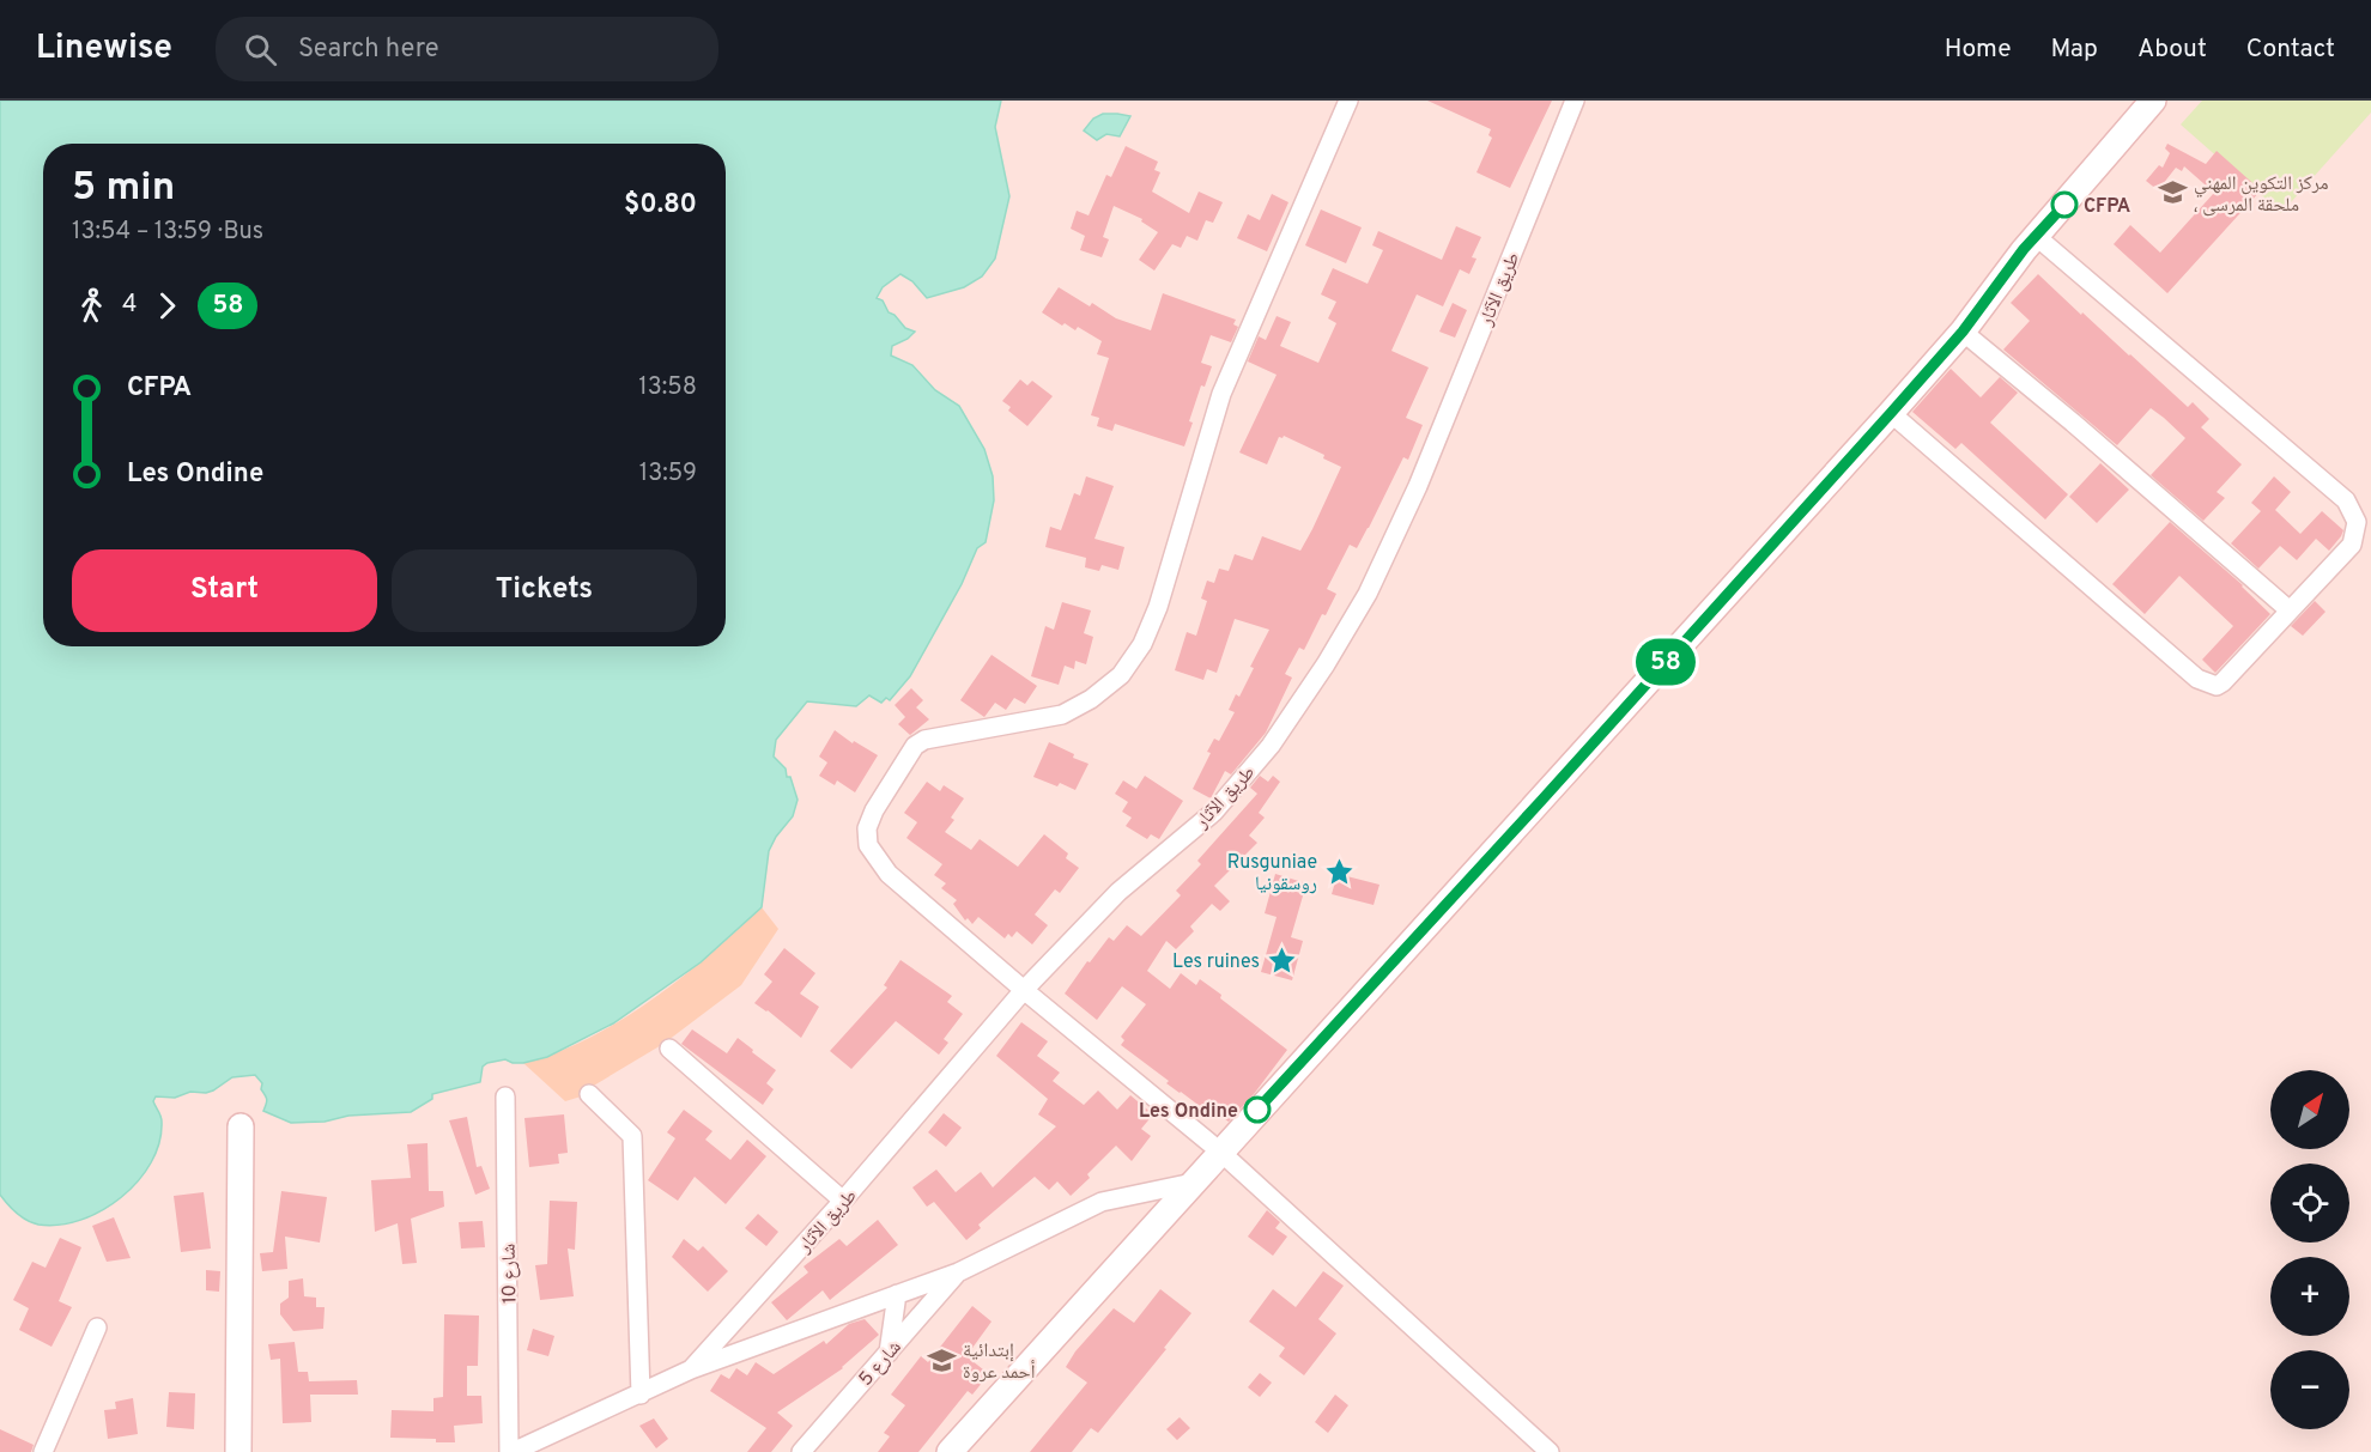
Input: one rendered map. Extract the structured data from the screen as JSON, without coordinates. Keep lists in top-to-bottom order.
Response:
{
  "streets": {
    "street": ["طريق الآثار", "شارع 10", "شارع 5"]
  },
  "places": {
    "school or university": ["مركز التكوين المهني ، ملحقة المرسى", "إبتدائية أحمد عروة"],
    "other": ["CFPA", "Les Ondine"],
    "place": ["Rusguniae روسقونيا", "Les ruines"]
  },
  "lines": ["bus line 58"],
  "north": "top right",
  "page": {
    "header": "Linewise",
    "search": "Search here",
    "nav": [
      "Home",
      "Map",
      "About",
      "Contact"
    ],
    "on_map": "58",
    "heading": ["5 min", "13:54 – 13:59 · Bus", "$0.80"],
    "legs": ["4", "58"],
    "list": [
      {
        "name": "CFPA",
        "value": "13:58"
      },
      {
        "name": "Les Ondine",
        "value": "13:59"
      }
    ],
    "buttons": ["Start", "Tickets"],
    "map_buttons": ["+", "−"]
  }
}
